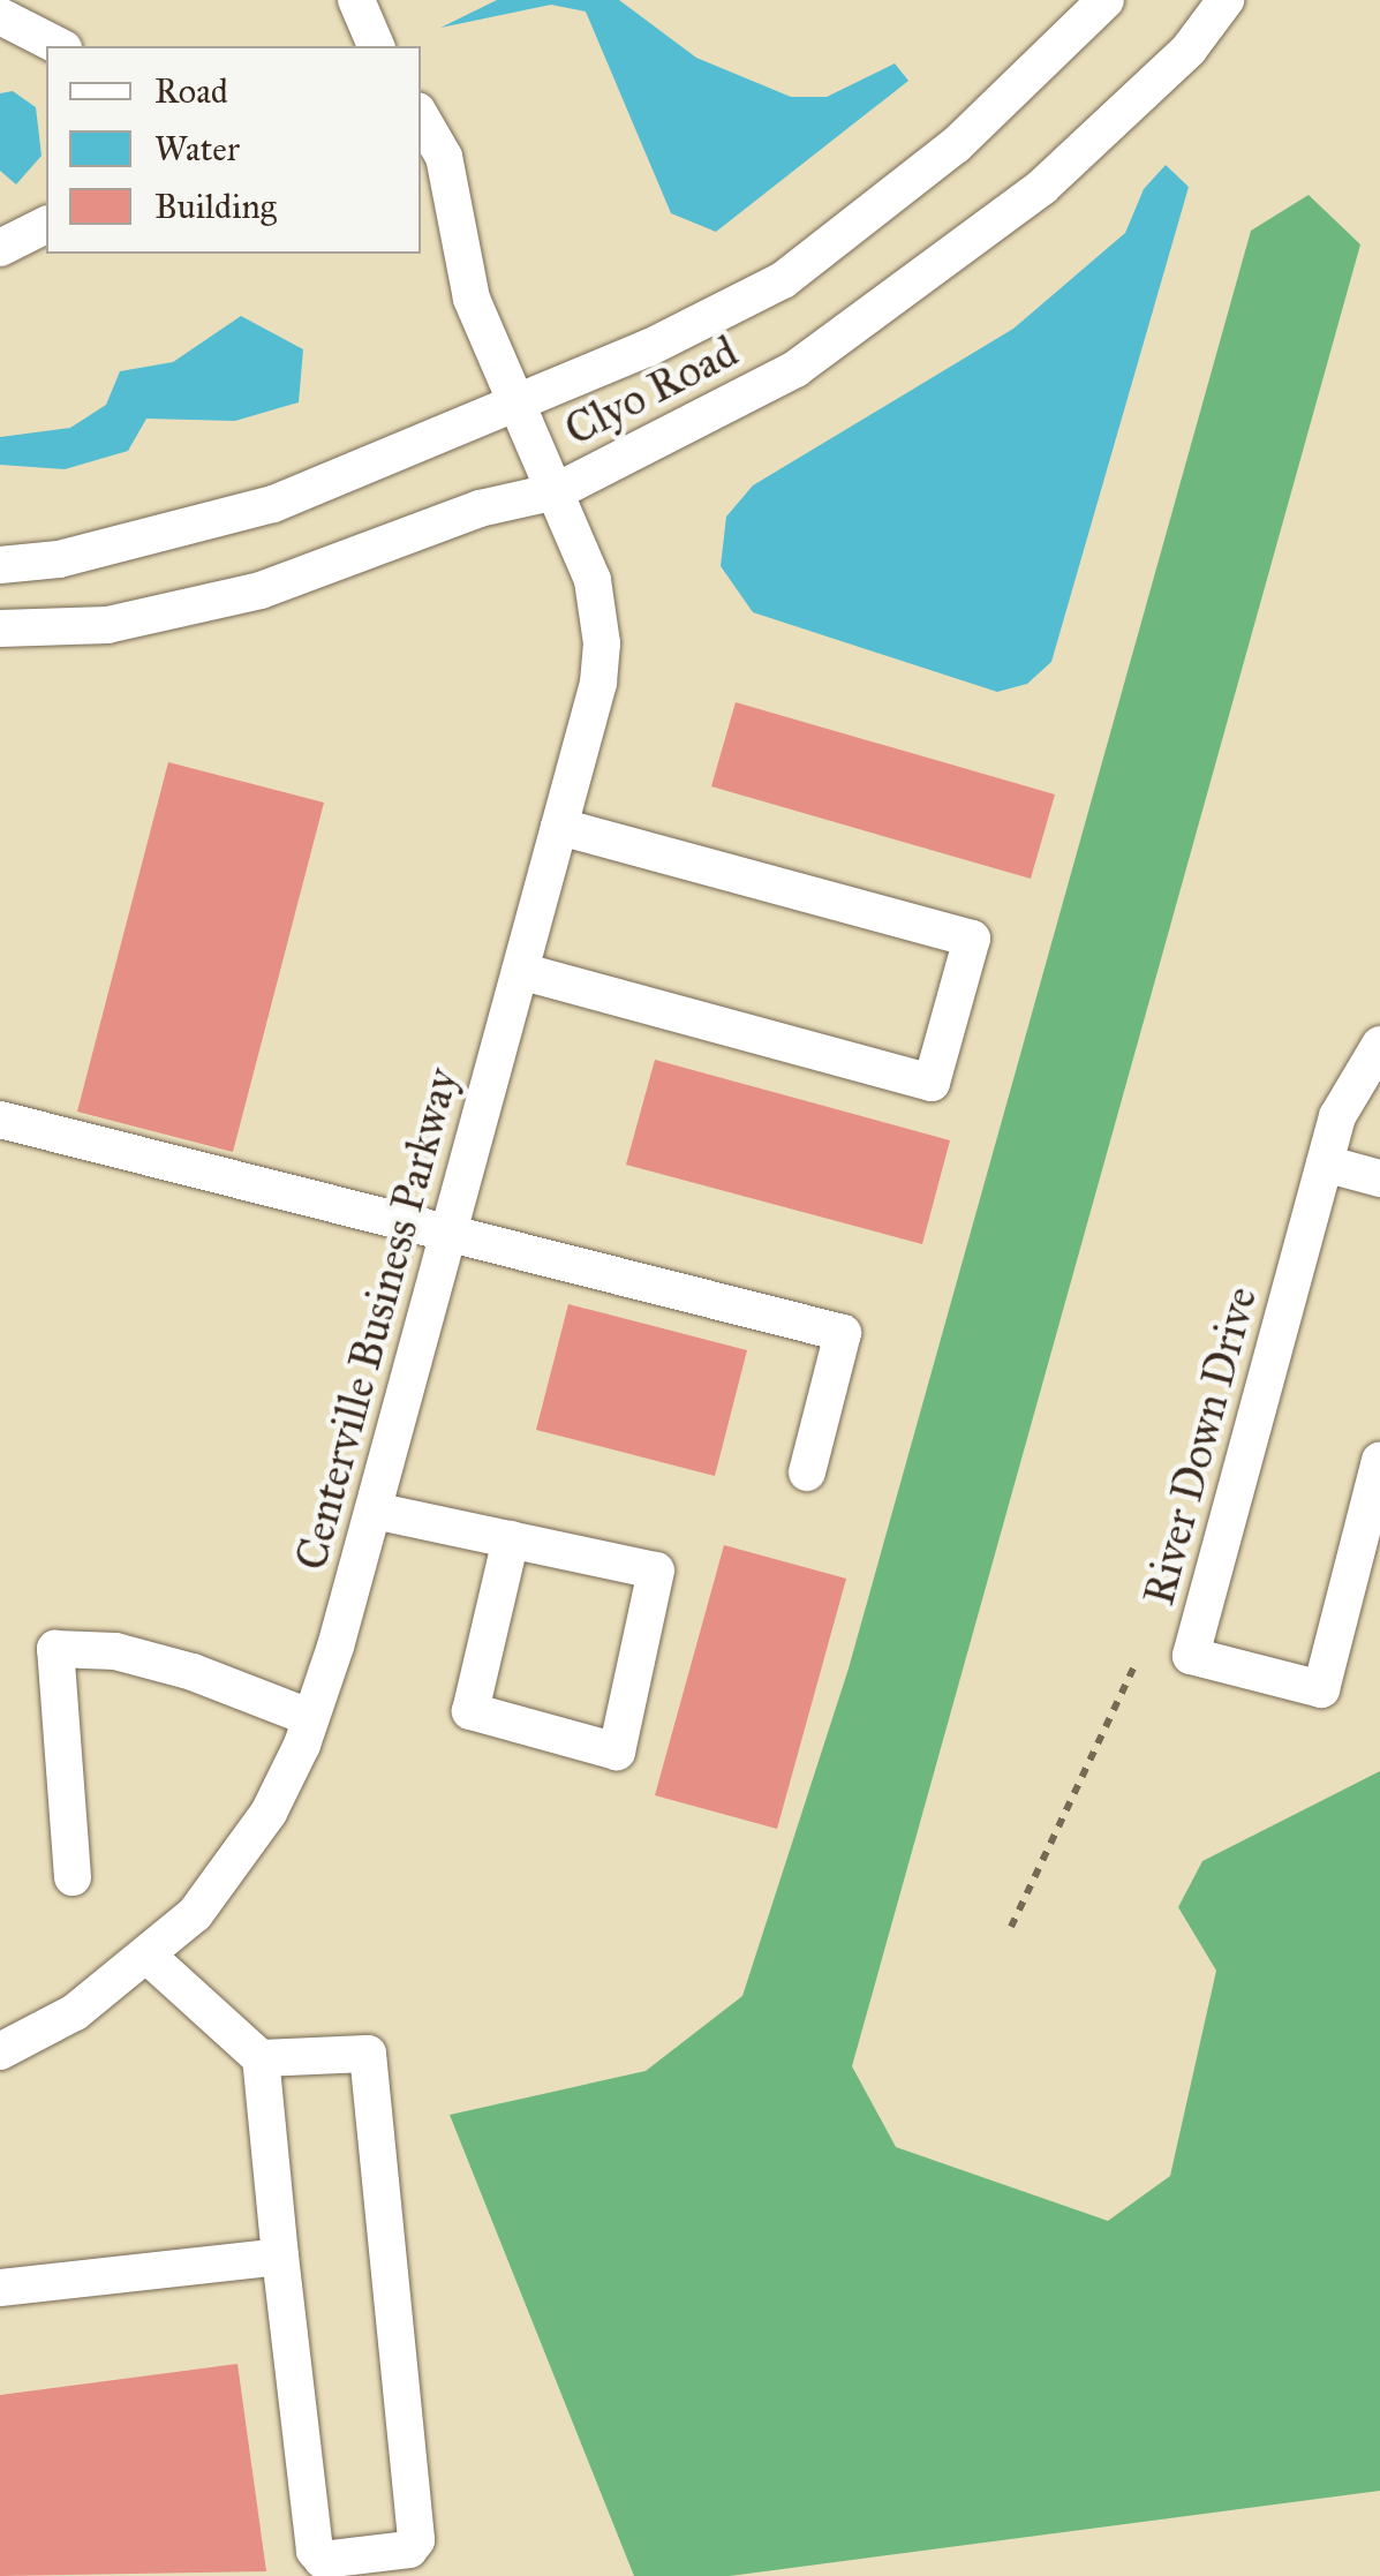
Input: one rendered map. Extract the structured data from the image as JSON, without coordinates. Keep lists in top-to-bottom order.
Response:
{
  "streets": {
    "street": ["Clyo Road", "Centerville Business Parkway", "River Down Drive"]
  },
  "crossings": [
    ["Clyo Road", "Centerville Business Parkway"]
  ],
  "legend": ["Road", "Water", "Building"]
}
